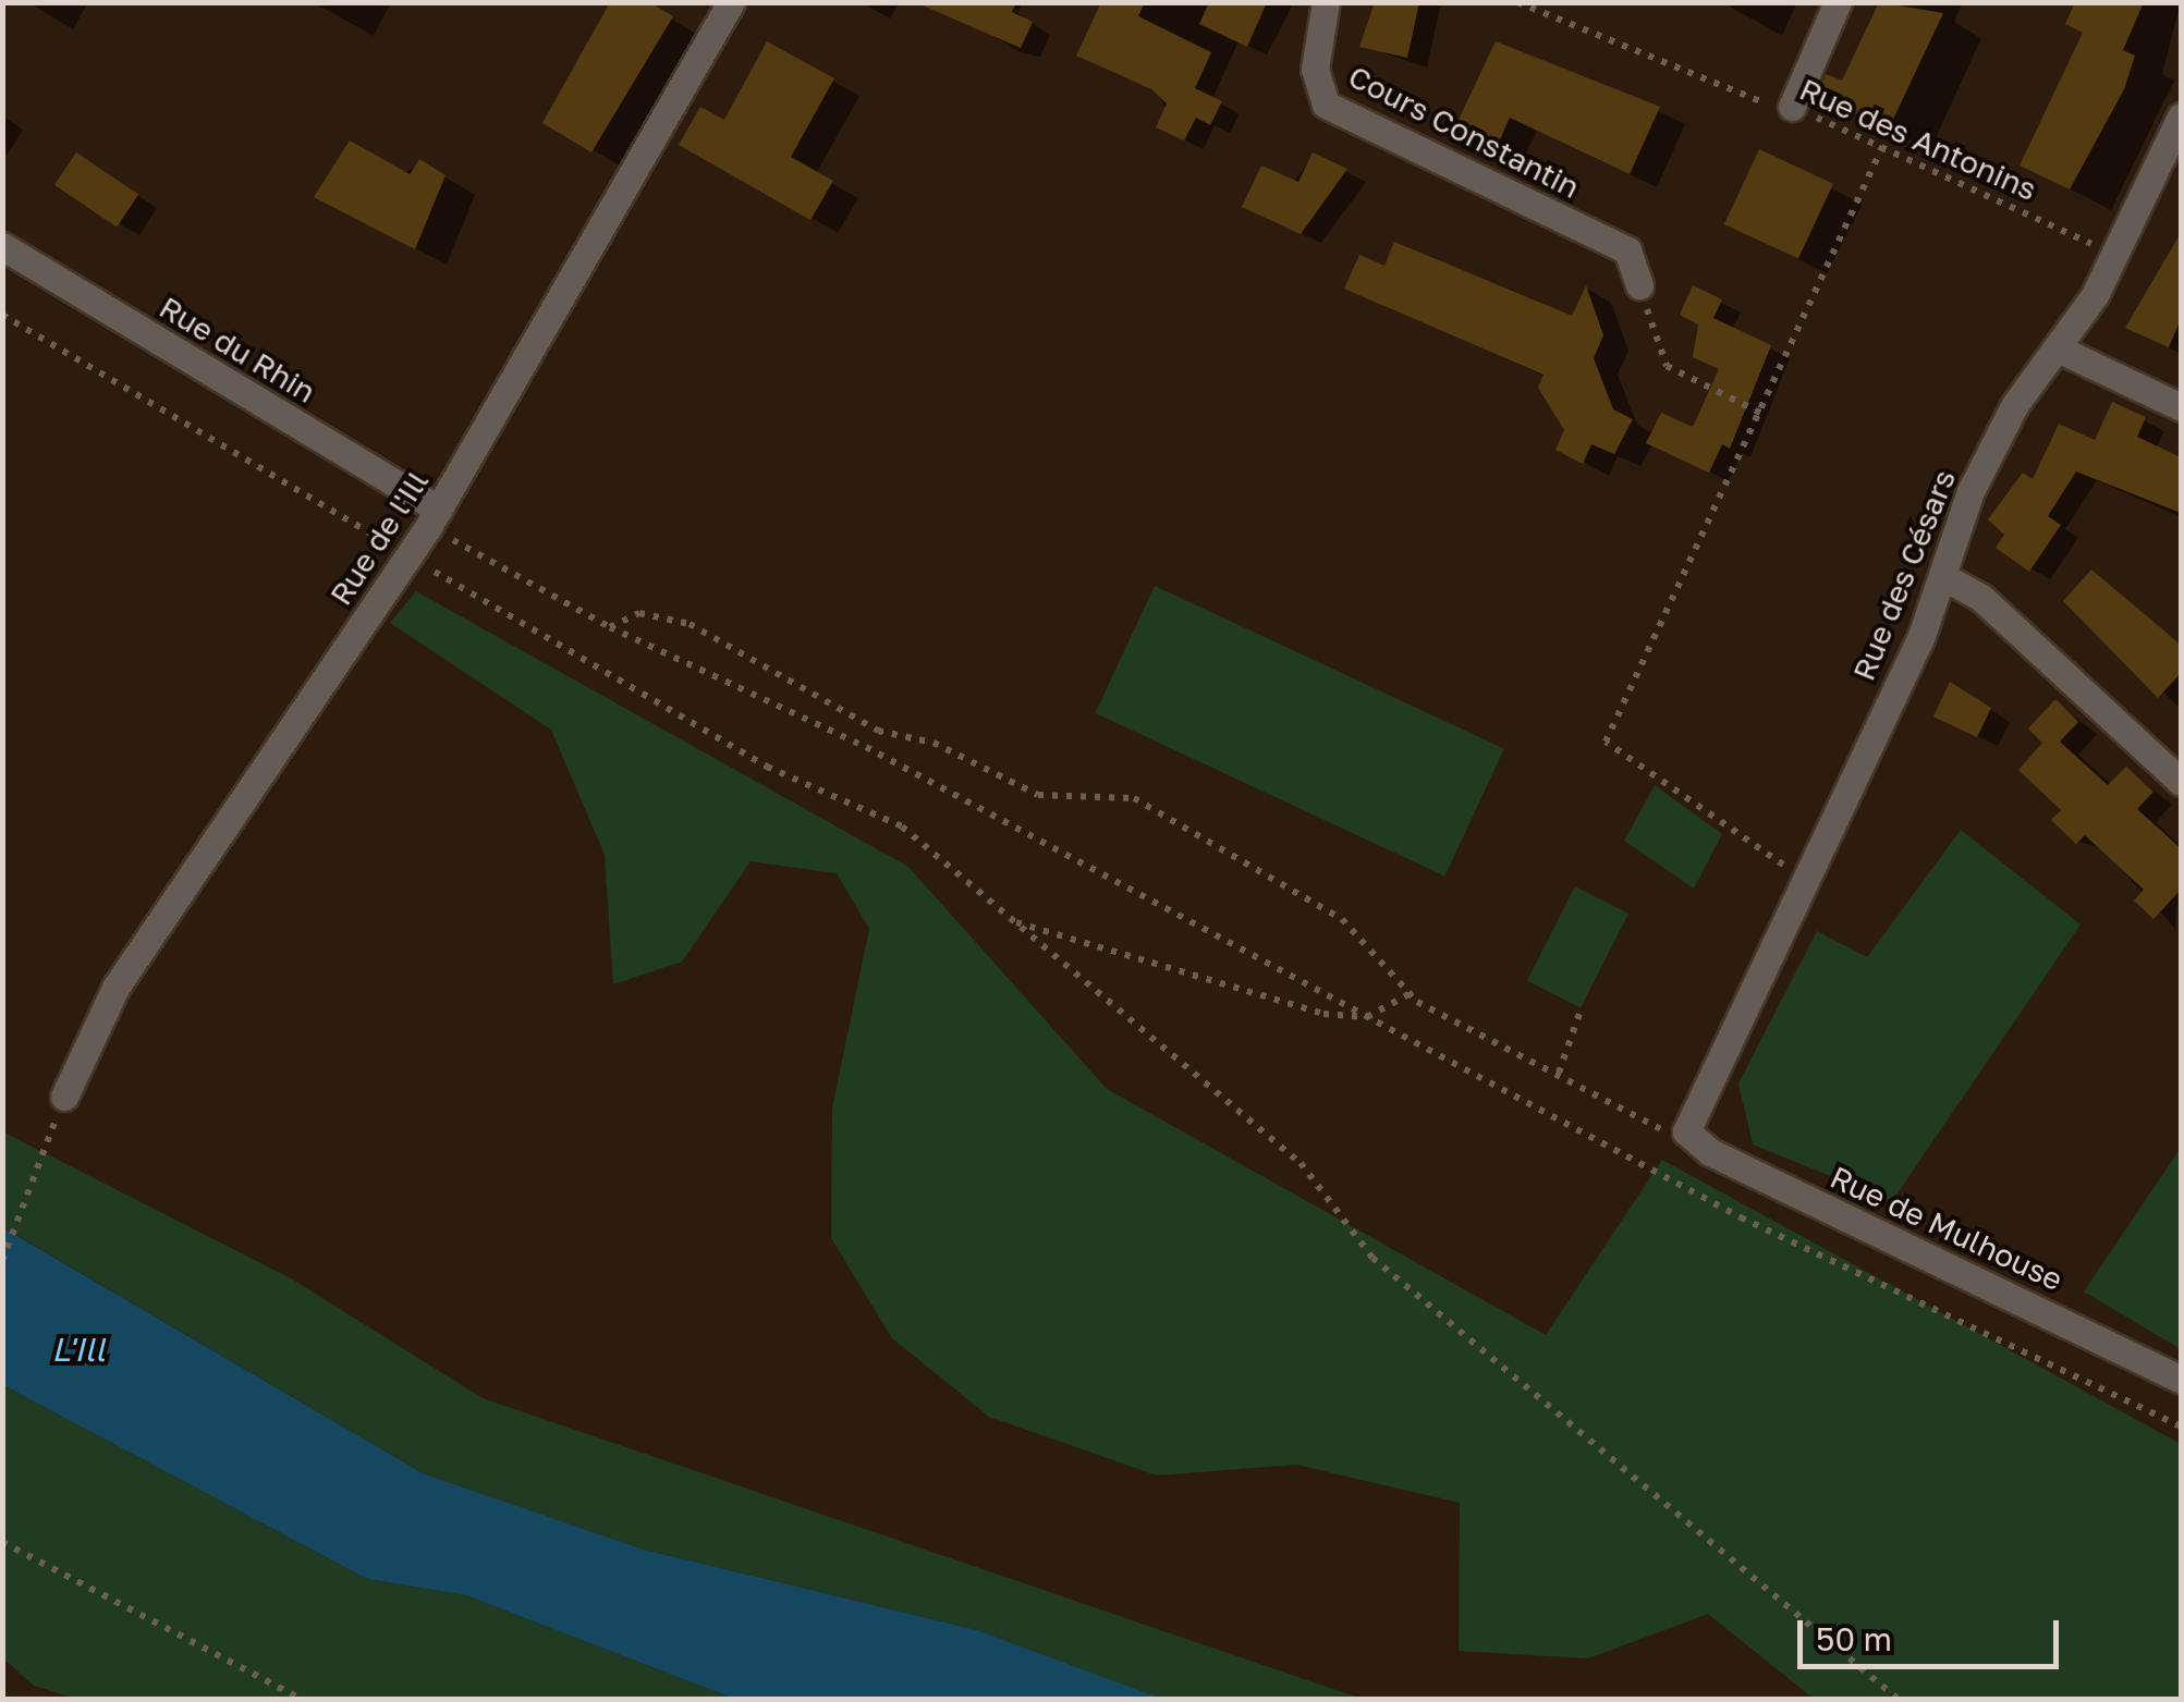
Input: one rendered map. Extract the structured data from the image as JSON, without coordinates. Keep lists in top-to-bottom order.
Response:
{
  "streets": {
    "street": [
      "Cours Constantin",
      "Rue du Rhin",
      "Rue de l'Ill",
      "Rue des Césars",
      "Rue de Mulhouse"
    ],
    "path": ["Rue des Antonins"]
  },
  "crossings": [
    ["Rue des Antonins", "Rue des Césars"],
    ["Rue du Rhin", "Rue de l'Ill"],
    ["Rue des Césars", "Rue de Mulhouse"]
  ],
  "water": ["L'Ill"],
  "scale_bar": "50 m"
}
